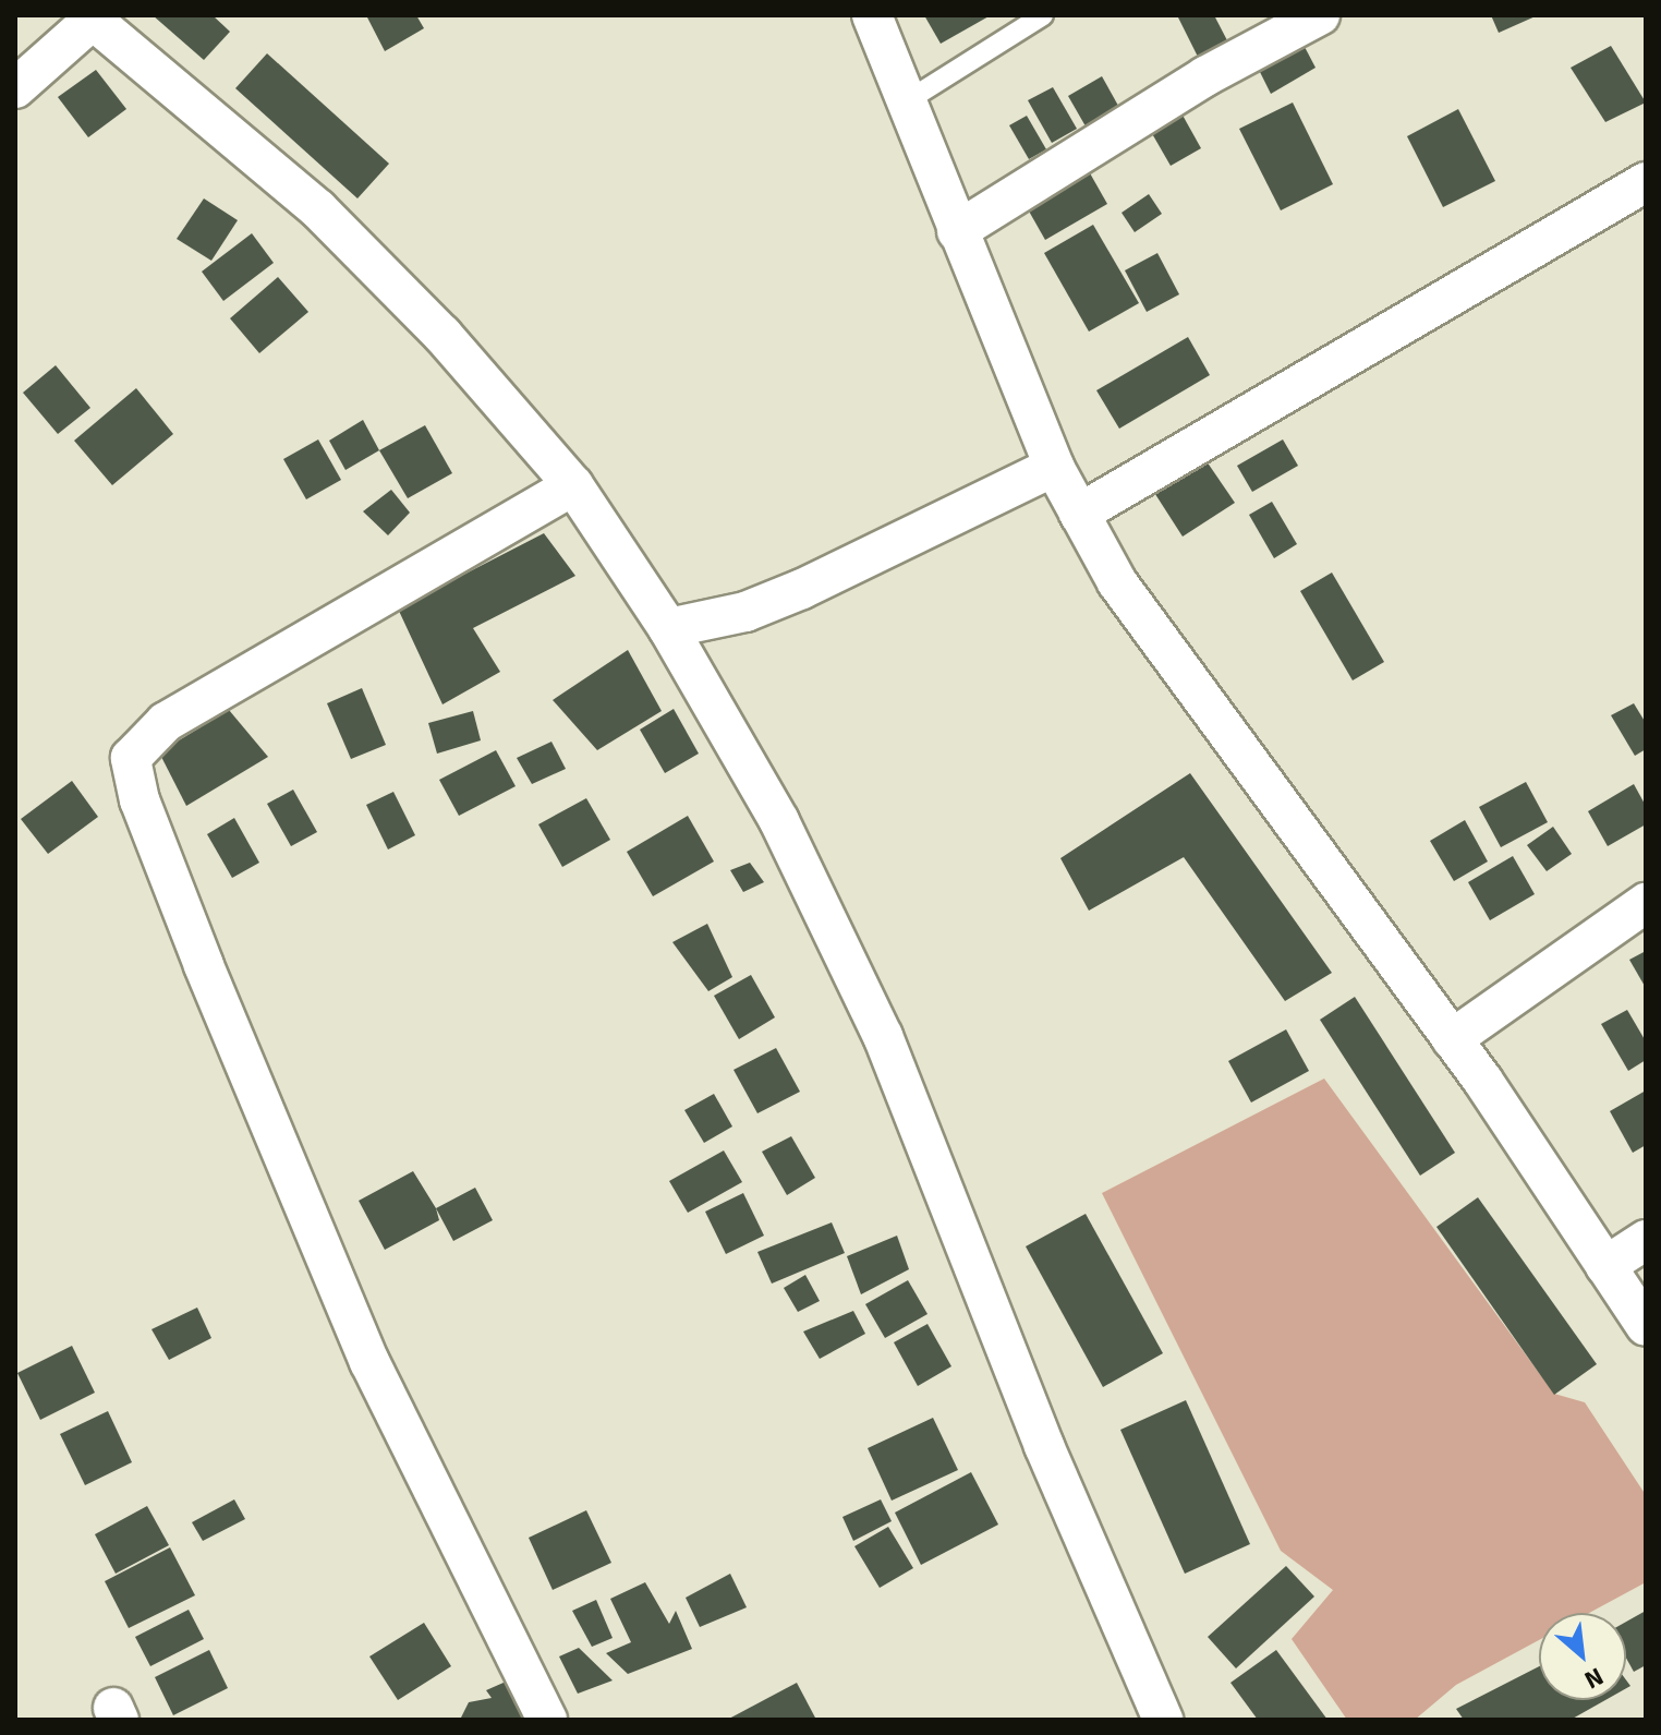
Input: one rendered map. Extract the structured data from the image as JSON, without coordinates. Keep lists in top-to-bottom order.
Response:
{
  "north": "bottom right"
}
